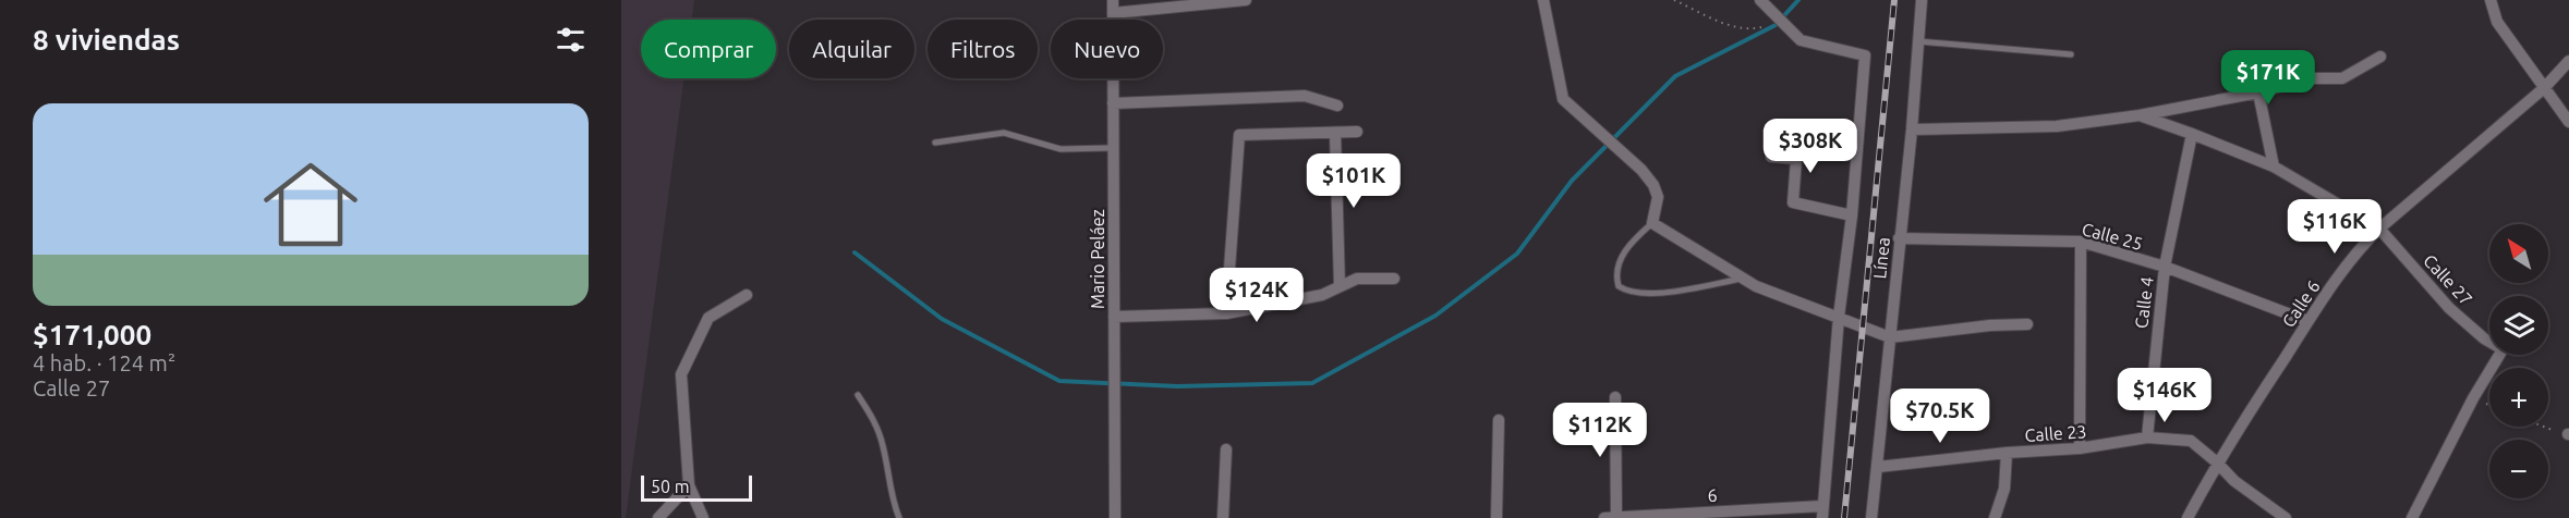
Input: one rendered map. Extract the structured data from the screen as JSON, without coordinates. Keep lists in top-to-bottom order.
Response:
{
  "streets": {
    "street": [
      "Calle 25",
      "Línea",
      "Mario Peláez",
      "Calle 27",
      "Calle 4",
      "Calle 6",
      "Calle 23",
      "6"
    ]
  },
  "crossings": [
    ["Calle 25", "Línea"],
    ["Calle 25", "Calle 4"],
    ["Calle 25", "Calle 6"],
    ["Línea", "Calle 27"],
    ["Línea", "Calle 23"],
    ["Línea", "6"],
    ["Calle 27", "Calle 4"],
    ["Calle 27", "Calle 6"],
    ["Calle 4", "Calle 23"],
    ["Calle 6", "Calle 23"]
  ],
  "scale_bar": "50 m",
  "north": "top left",
  "page": {
    "heading": "8 viviendas",
    "chip": [
      "Comprar",
      "Alquilar",
      "Filtros",
      "Nuevo"
    ],
    "price": [
      "$171K",
      "$308K",
      "$101K",
      "$116K",
      "$124K",
      "$146K",
      "$70.5K",
      "$112K"
    ],
    "list": [
      {
        "name": "$171,000",
        "note": "4 hab. · 124 m² · Calle 27"
      }
    ],
    "map_buttons": ["+", "−"],
    "scale": "50 m"
  }
}
